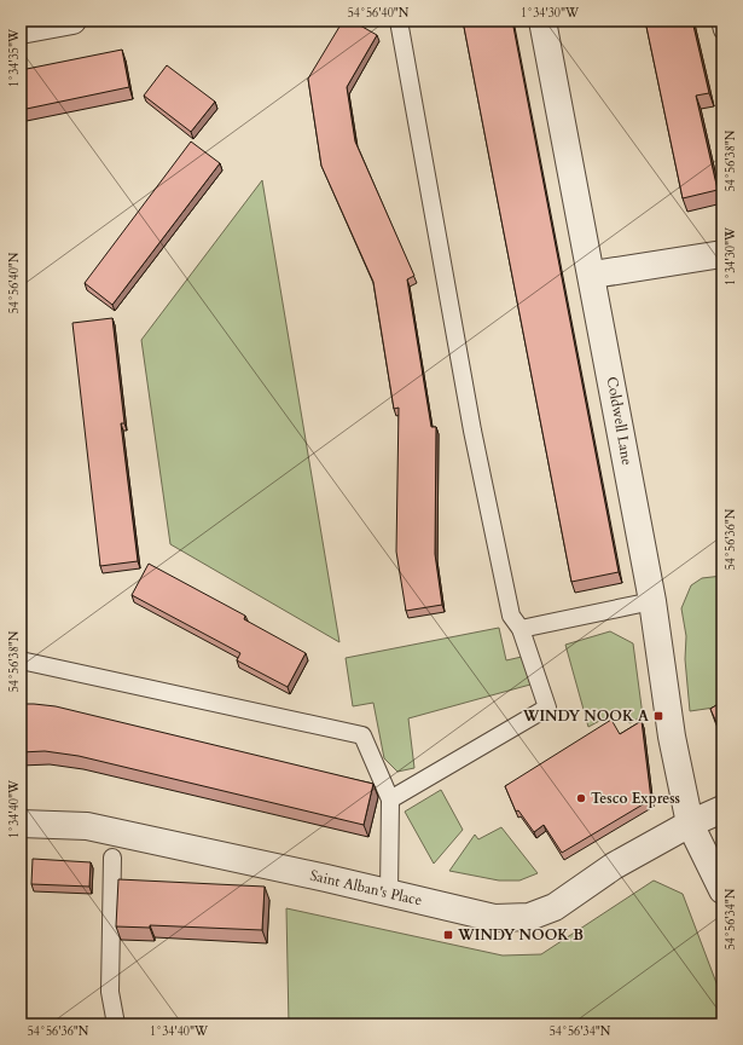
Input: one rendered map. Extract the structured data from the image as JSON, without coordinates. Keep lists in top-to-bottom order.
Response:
{
  "streets": {
    "street": ["Coldwell Lane", "Saint Alban's Place"]
  },
  "crossings": [
    ["Coldwell Lane", "Saint Alban's Place"]
  ],
  "places": {
    "transit": ["WINDY NOOK A", "WINDY NOOK B"],
    "other": ["Tesco Express"]
  },
  "coordinates": [
    "54°56'40\"N",
    "1°34'30\"W",
    "1°34'35\"W",
    "54°56'38\"N",
    "54°56'36\"N",
    "1°34'40\"W",
    "54°56'34\"N"
  ]
}
